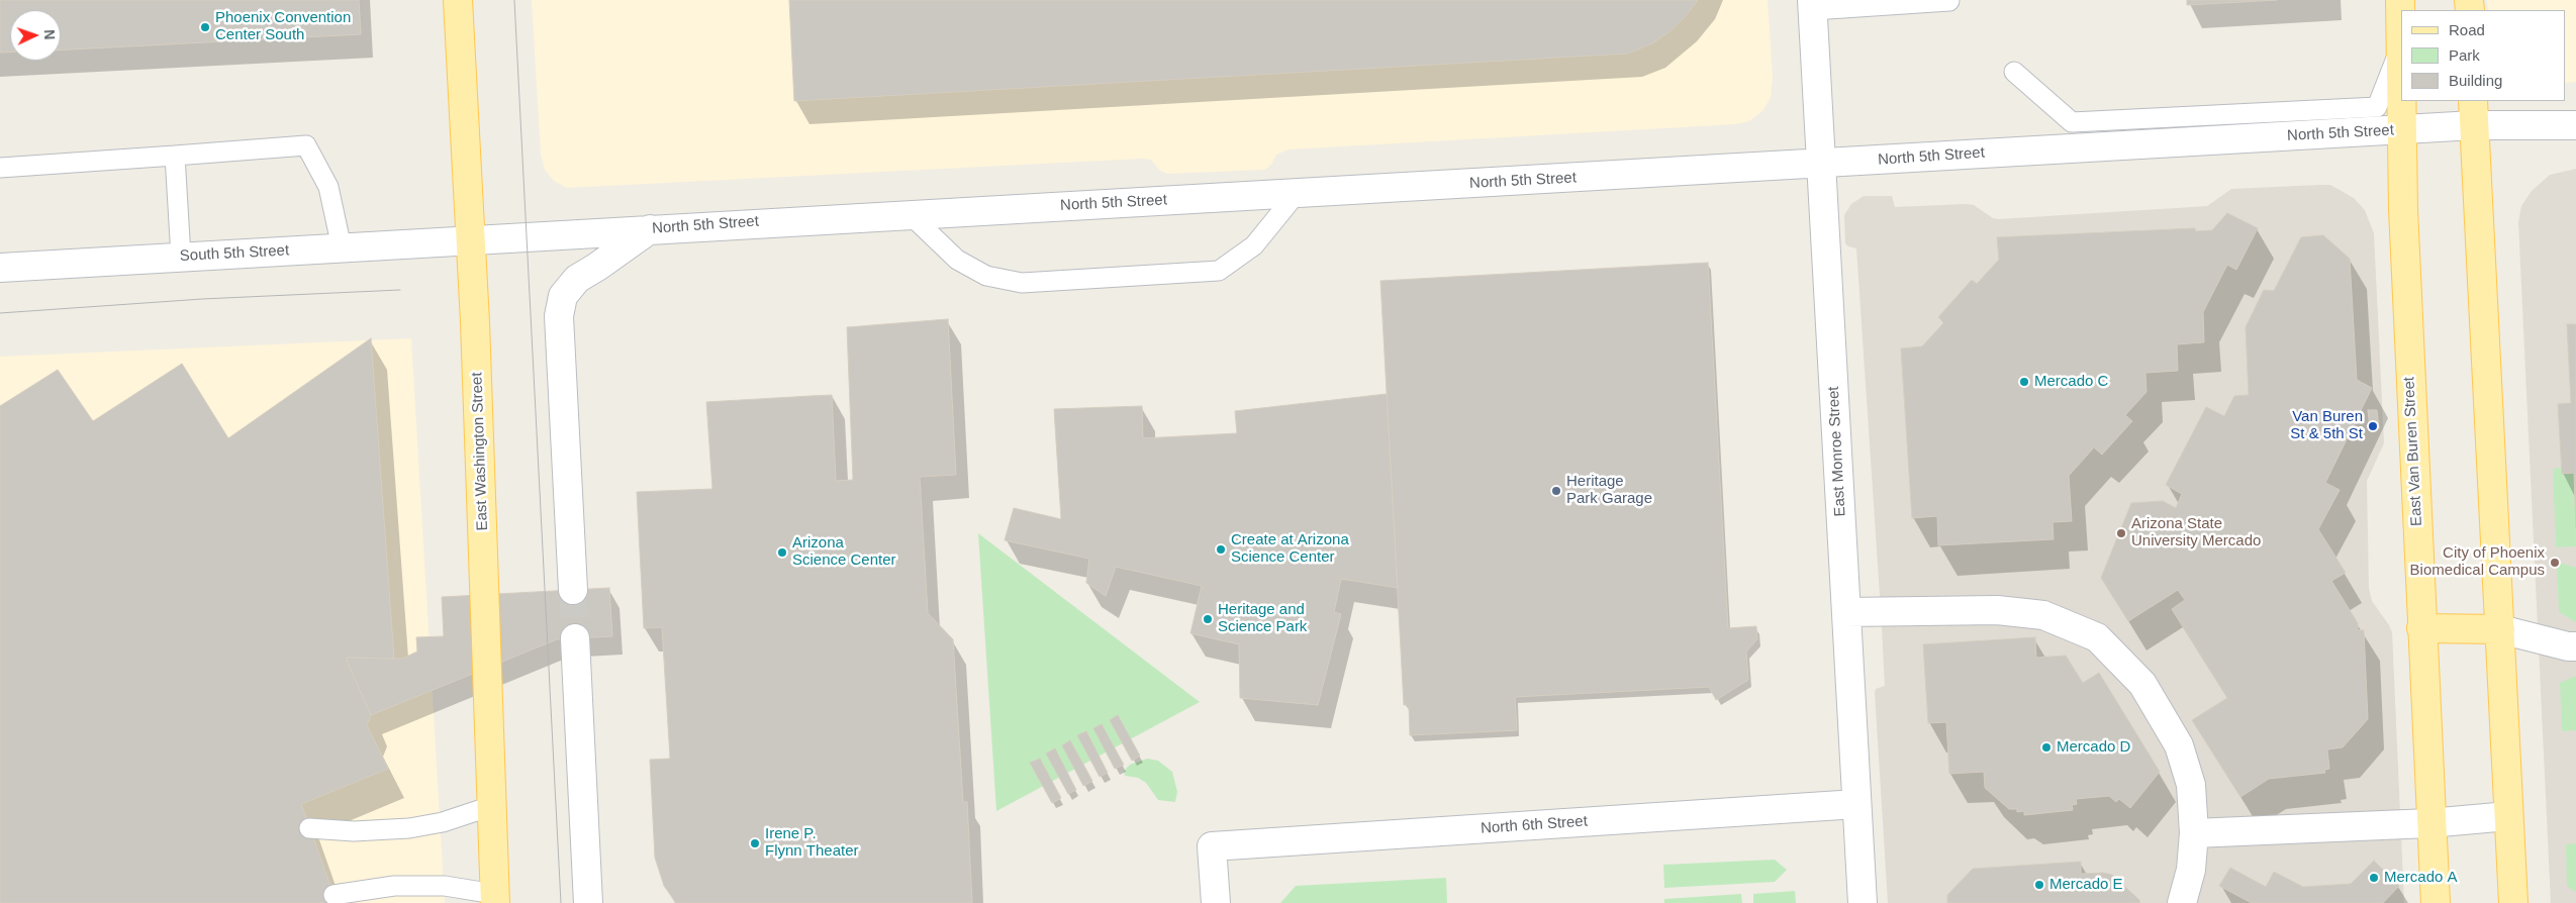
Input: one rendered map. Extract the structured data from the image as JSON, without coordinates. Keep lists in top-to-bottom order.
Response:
{
  "streets": {
    "main road": ["East Washington Street", "East Van Buren Street"],
    "street": [
      "North 5th Street",
      "South 5th Street",
      "East Monroe Street",
      "North 6th Street"
    ]
  },
  "crossings": [
    ["North 5th Street", "South 5th Street"],
    ["North 5th Street", "East Washington Street"],
    ["North 5th Street", "East Monroe Street"],
    ["North 5th Street", "East Van Buren Street"],
    ["South 5th Street", "East Washington Street"],
    ["East Monroe Street", "North 6th Street"]
  ],
  "places": [
    "Phoenix Convention Center South",
    "Mercado C",
    "Van Buren St & 5th St",
    "Heritage Park Garage",
    "Arizona State University Mercado",
    "Create at Arizona Science Center",
    "Arizona Science Center",
    "City of Phoenix Biomedical Campus",
    "Heritage and Science Park",
    "Mercado D",
    "Irene P. Flynn Theater",
    "Mercado A",
    "Mercado E"
  ],
  "legend": ["Road", "Park", "Building"],
  "north": "right"
}
